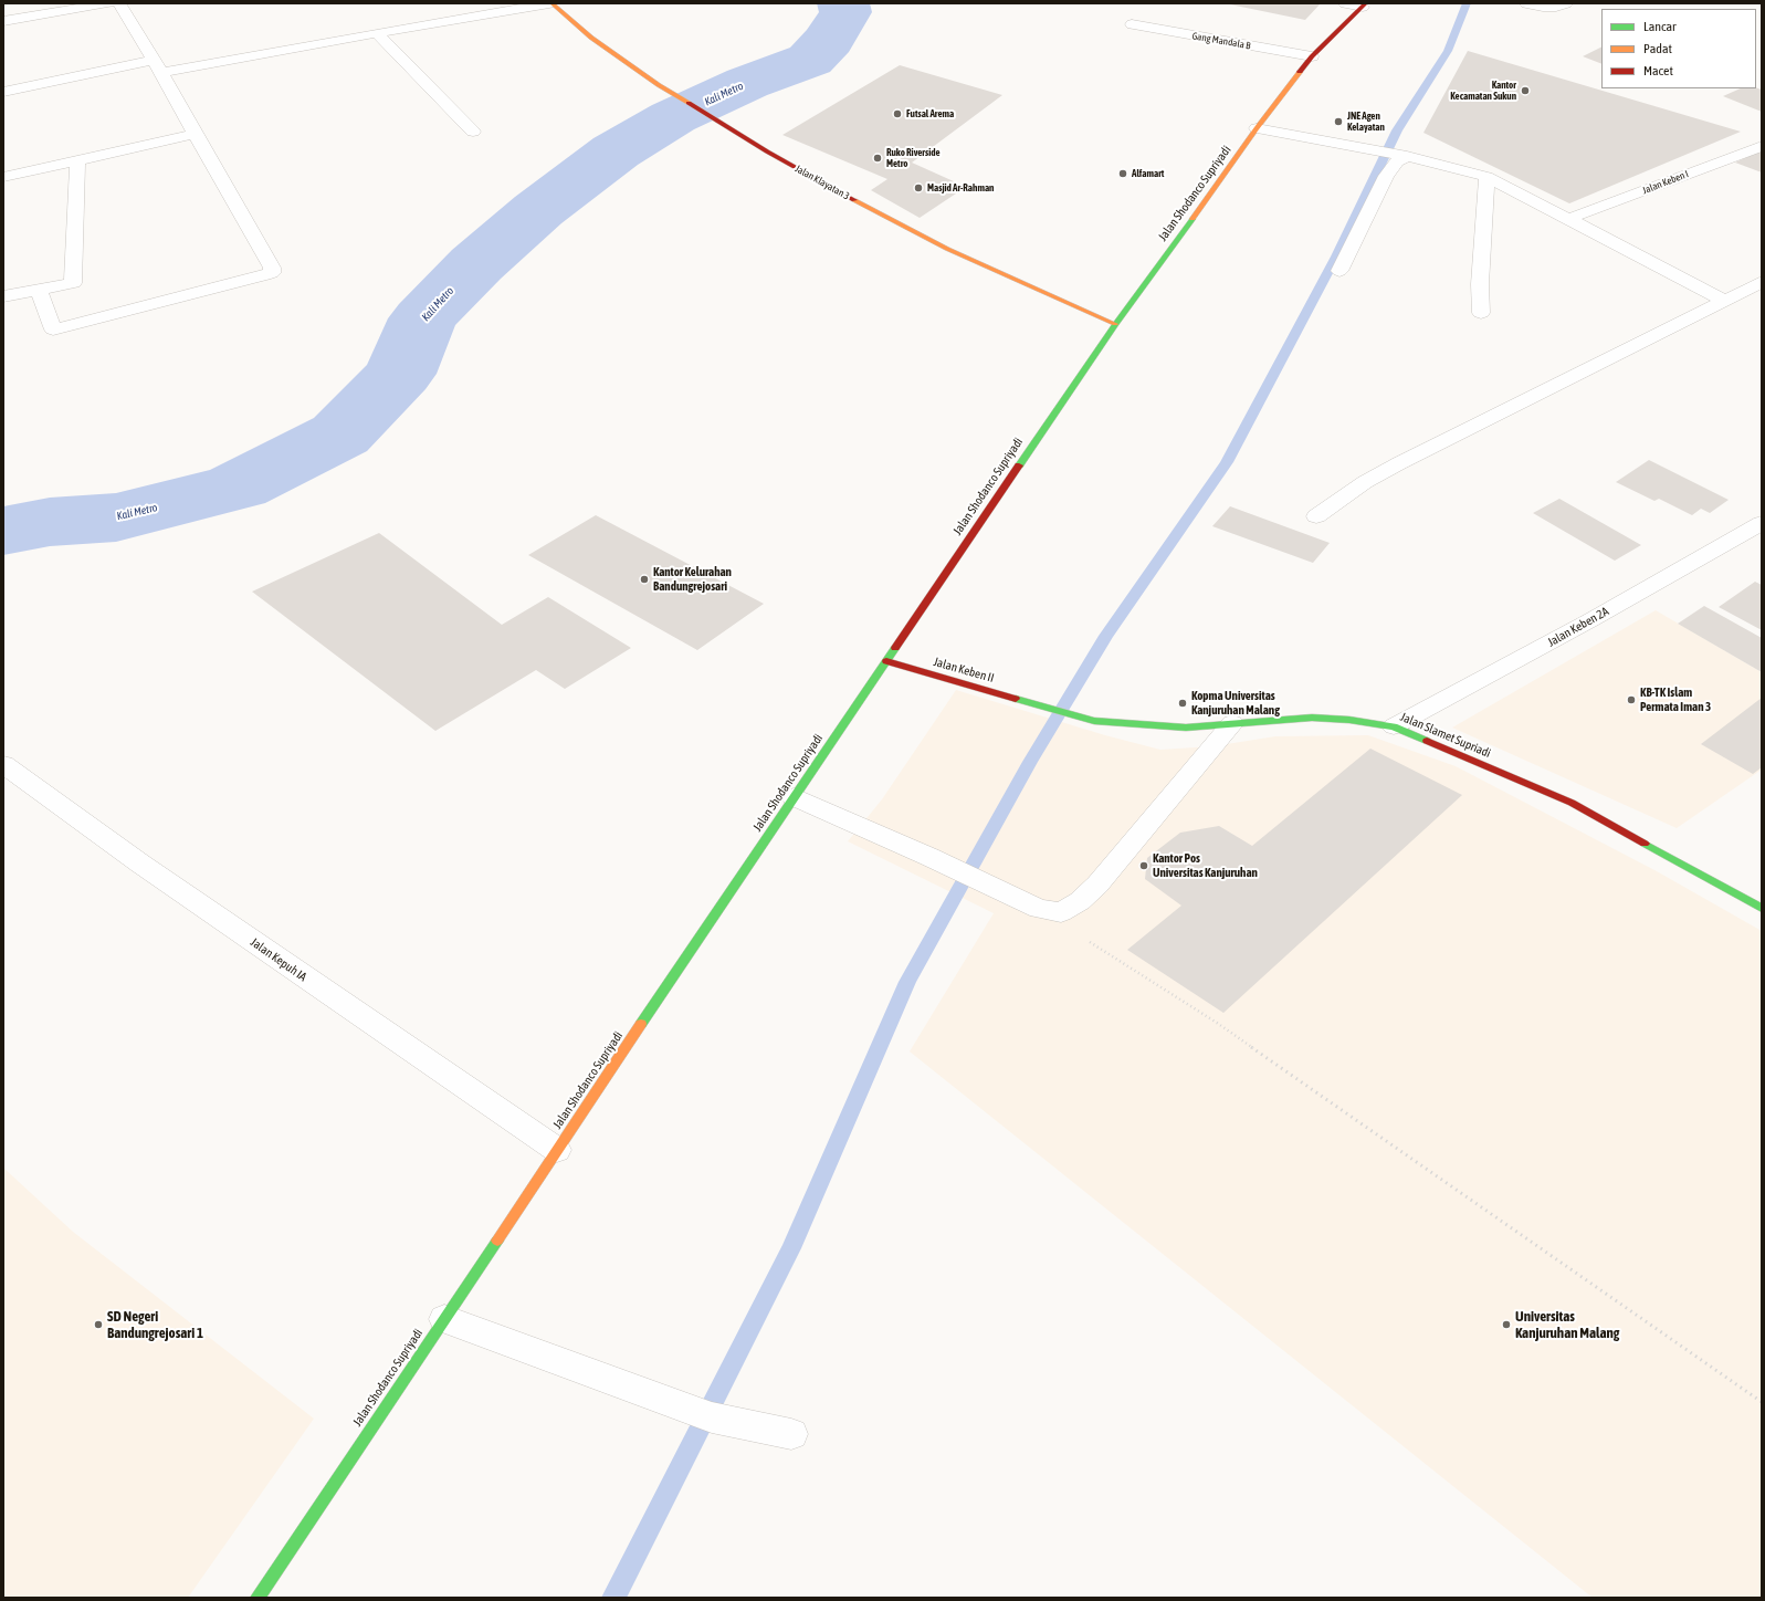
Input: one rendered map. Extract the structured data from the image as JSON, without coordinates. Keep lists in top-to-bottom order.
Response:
{
  "streets": {
    "main road": [
      "Jalan Klayatan 3",
      "Jalan Shodanco Supriyadi",
      "Jalan Keben II",
      "Jalan Slamet Supriadi"
    ],
    "street": [
      "Gang Mandala B",
      "Jalan Keben I",
      "Jalan Keben 2A",
      "Jalan Kepuh IA"
    ]
  },
  "crossings": [
    ["Gang Mandala B", "Jalan Shodanco Supriyadi"],
    ["Jalan Klayatan 3", "Jalan Shodanco Supriyadi"],
    ["Jalan Shodanco Supriyadi", "Jalan Keben II"],
    ["Jalan Shodanco Supriyadi", "Jalan Kepuh IA"],
    ["Jalan Keben 2A", "Jalan Slamet Supriadi"],
    ["Jalan Keben II", "Jalan Slamet Supriadi"]
  ],
  "water": ["Kali Metro"],
  "places": [
    "Kantor Kecamatan Sukun",
    "Futsal Arema",
    "JNE Agen Kelayatan",
    "Ruko Riverside Metro",
    "Alfamart",
    "Masjid Ar-Rahman",
    "Kantor Kelurahan Bandungrejosari",
    "KB-TK Islam Permata Iman 3",
    "Kopma Universitas Kanjuruhan Malang",
    "Kantor Pos Universitas Kanjuruhan",
    "SD Negeri Bandungrejosari 1",
    "Universitas Kanjuruhan Malang"
  ],
  "legend": ["Lancar", "Padat", "Macet"]
}
